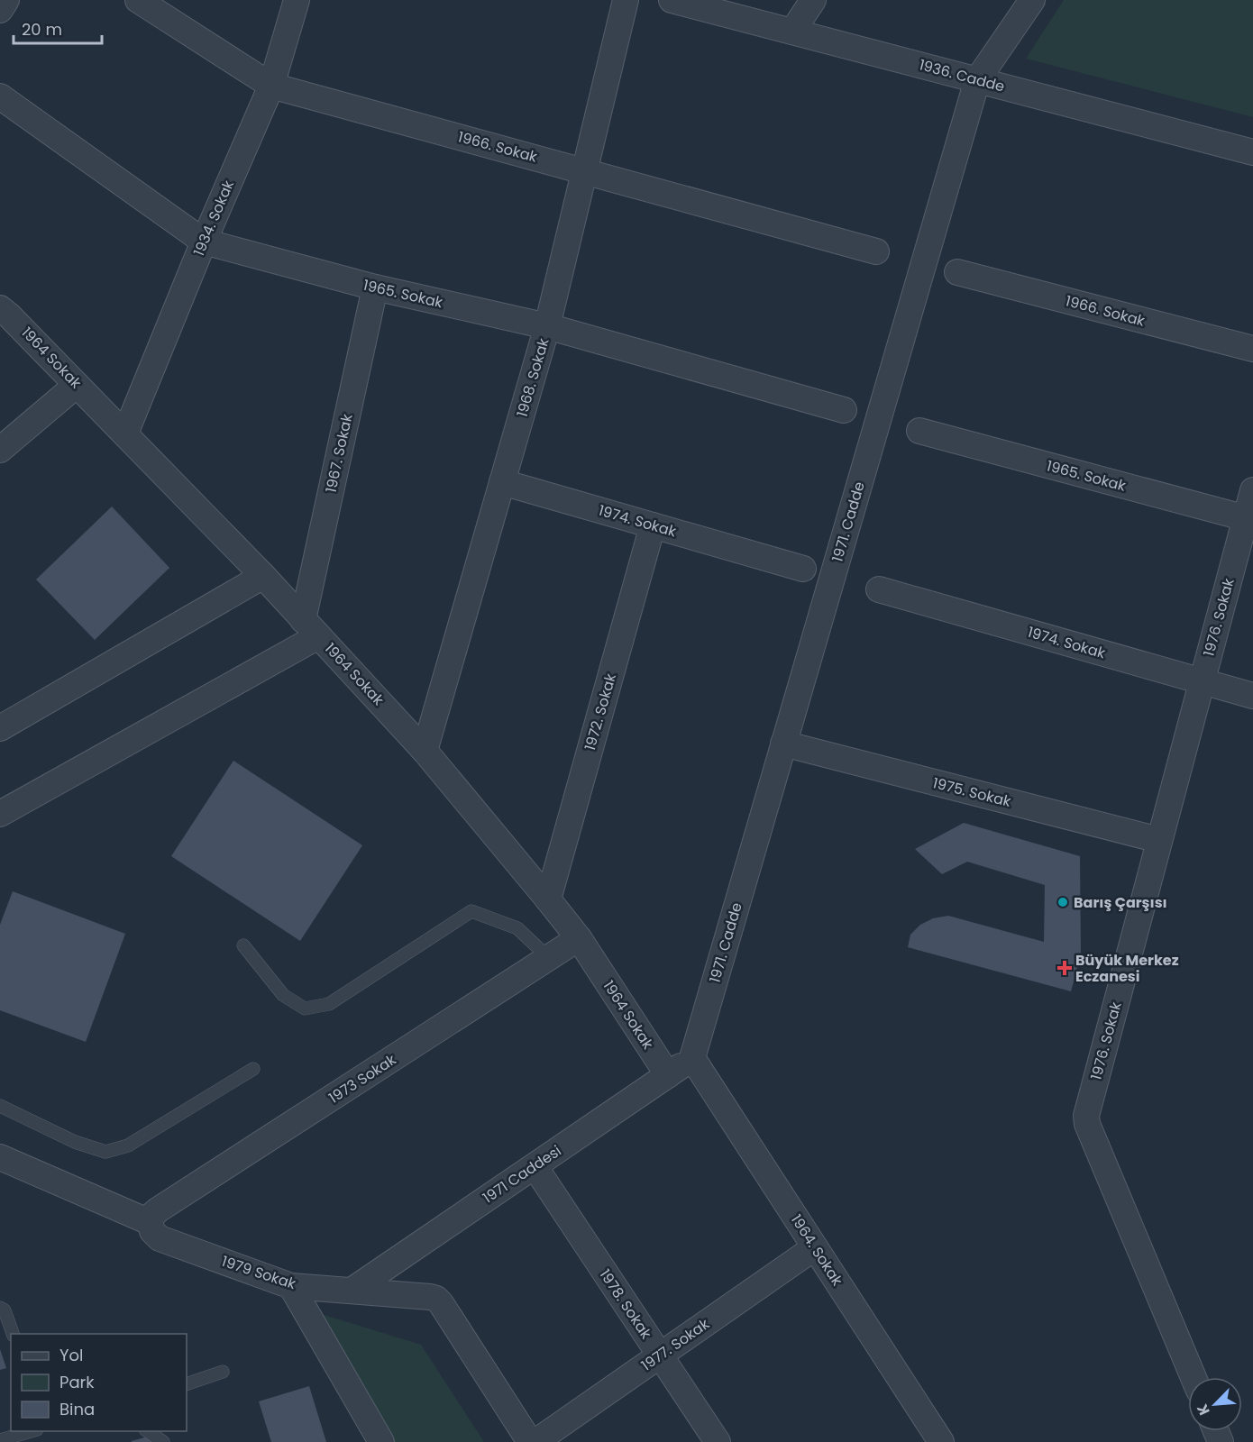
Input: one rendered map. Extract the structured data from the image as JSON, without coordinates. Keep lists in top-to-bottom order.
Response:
{
  "streets": {
    "street": [
      "1936. Cadde",
      "1966. Sokak",
      "1934. Sokak",
      "1965. Sokak",
      "1964 Sokak",
      "1968. Sokak",
      "1967. Sokak",
      "1974. Sokak",
      "1971. Cadde",
      "1976. Sokak",
      "1972. Sokak",
      "1975. Sokak",
      "1973 Sokak",
      "1971 Caddesi",
      "1964. Sokak",
      "1979 Sokak",
      "1978. Sokak",
      "1977. Sokak"
    ]
  },
  "crossings": [
    ["1936. Cadde", "1971. Cadde"],
    ["1966. Sokak", "1934. Sokak"],
    ["1966. Sokak", "1968. Sokak"],
    ["1934. Sokak", "1965. Sokak"],
    ["1934. Sokak", "1964 Sokak"],
    ["1965. Sokak", "1968. Sokak"],
    ["1965. Sokak", "1967. Sokak"],
    ["1965. Sokak", "1976. Sokak"],
    ["1964 Sokak", "1968. Sokak"],
    ["1964 Sokak", "1967. Sokak"],
    ["1964 Sokak", "1972. Sokak"],
    ["1964 Sokak", "1973 Sokak"],
    ["1964 Sokak", "1971 Caddesi"],
    ["1968. Sokak", "1974. Sokak"],
    ["1974. Sokak", "1976. Sokak"],
    ["1974. Sokak", "1972. Sokak"],
    ["1971. Cadde", "1975. Sokak"],
    ["1971. Cadde", "1971 Caddesi"],
    ["1971. Cadde", "1964. Sokak"],
    ["1976. Sokak", "1975. Sokak"],
    ["1973 Sokak", "1979 Sokak"],
    ["1971 Caddesi", "1964. Sokak"],
    ["1971 Caddesi", "1979 Sokak"],
    ["1971 Caddesi", "1978. Sokak"],
    ["1964. Sokak", "1977. Sokak"],
    ["1978. Sokak", "1977. Sokak"]
  ],
  "places": {
    "other": ["Barış Çarşısı"],
    "health": ["Büyük Merkez Eczanesi"]
  },
  "legend": ["Yol", "Park", "Bina"],
  "scale_bar": "20 m",
  "north": "bottom left"
}
